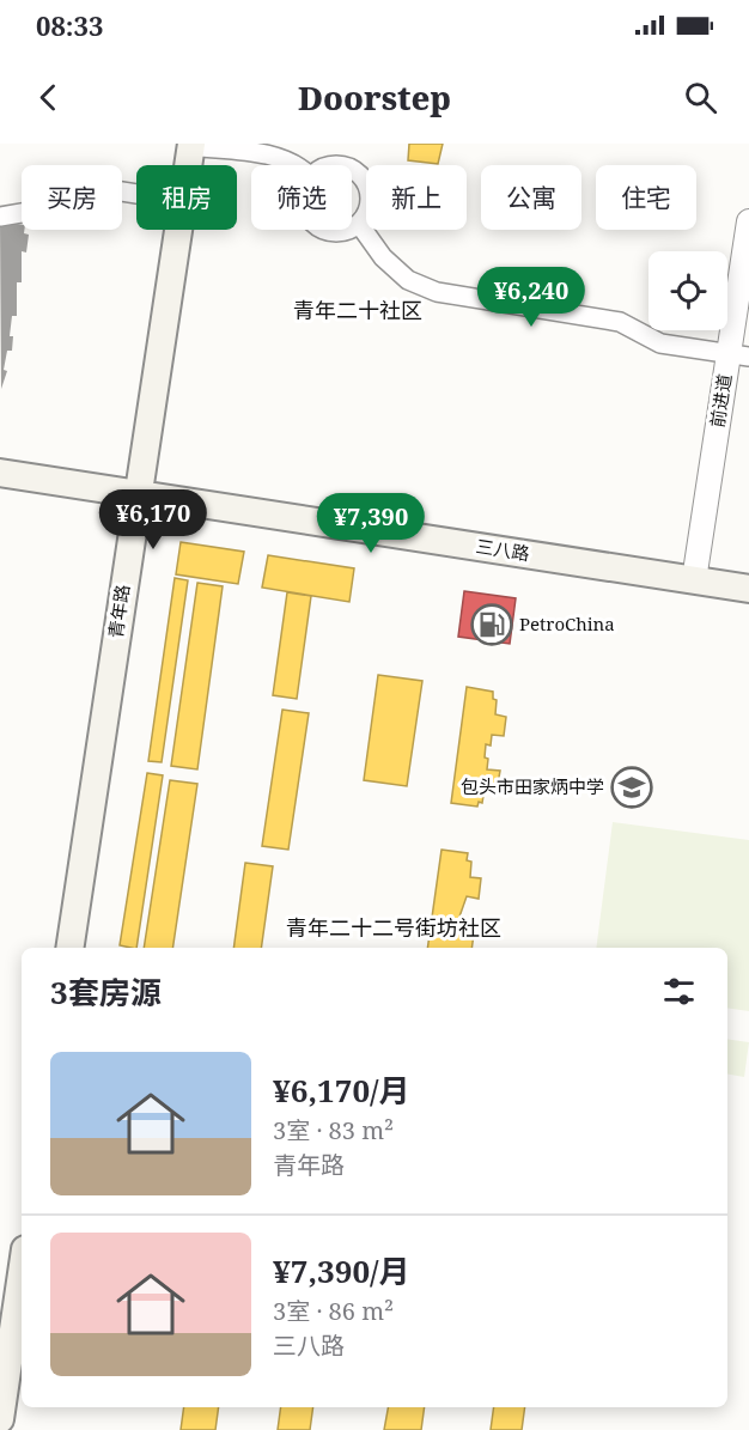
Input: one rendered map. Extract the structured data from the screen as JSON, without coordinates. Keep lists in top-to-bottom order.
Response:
{
  "streets": {
    "main road": ["三八路", "青年路"],
    "street": ["前进道"]
  },
  "crossings": [
    ["前进道", "三八路"],
    ["三八路", "青年路"]
  ],
  "districts": ["青年二十社区", "青年二十二号街坊社区"],
  "places": {
    "fuel station": ["PetroChina"],
    "school or university": ["包头市田家炳中学"]
  },
  "page": {
    "status": "08:33",
    "header": "Doorstep",
    "chip": [
      "买房",
      "租房",
      "筛选",
      "新上",
      "公寓",
      "住宅"
    ],
    "price": ["¥6,240", "¥6,170", "¥7,390"],
    "heading": "3套房源",
    "list": [
      {
        "name": "¥6,170/月",
        "note": "3室 · 83 m² · 青年路"
      },
      {
        "name": "¥7,390/月",
        "note": "3室 · 86 m² · 三八路"
      }
    ]
  }
}
